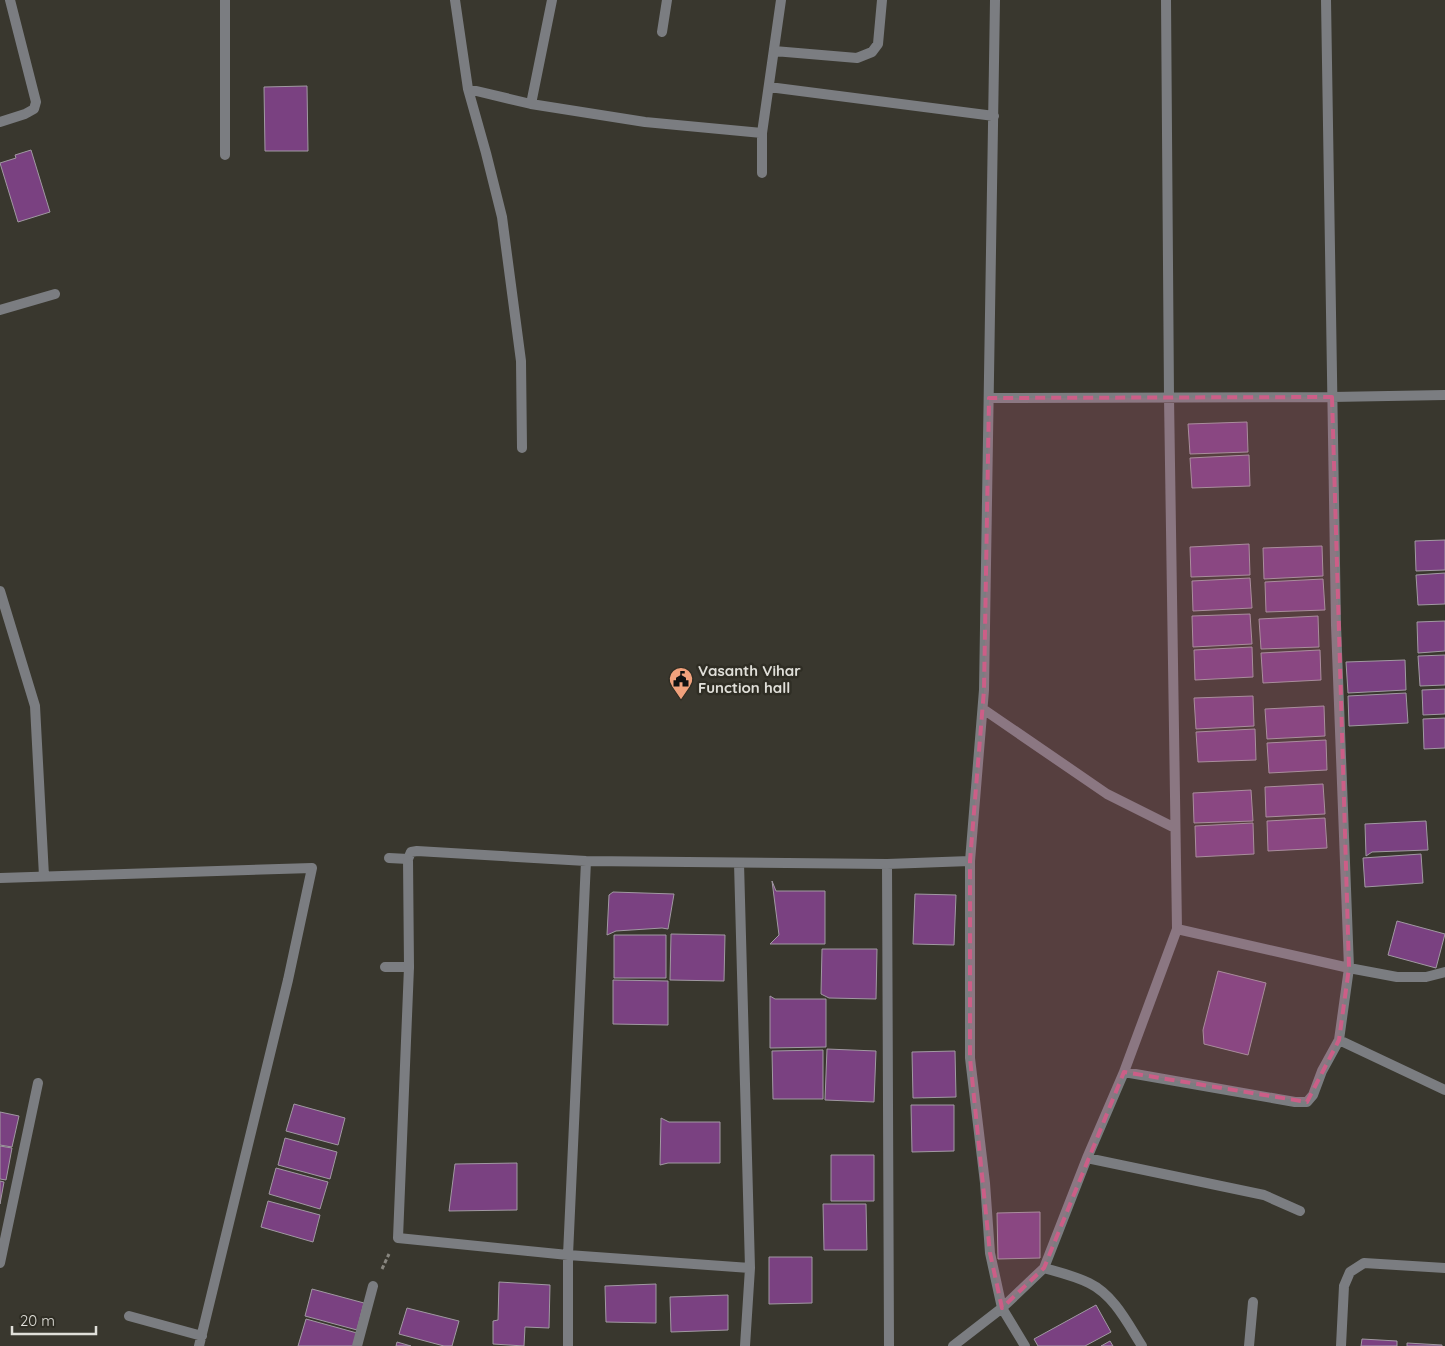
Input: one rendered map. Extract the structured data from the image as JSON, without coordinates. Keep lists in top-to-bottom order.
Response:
{
  "places": {
    "public building": ["Vasanth Vihar Function hall"]
  },
  "scale_bar": "20 m"
}
